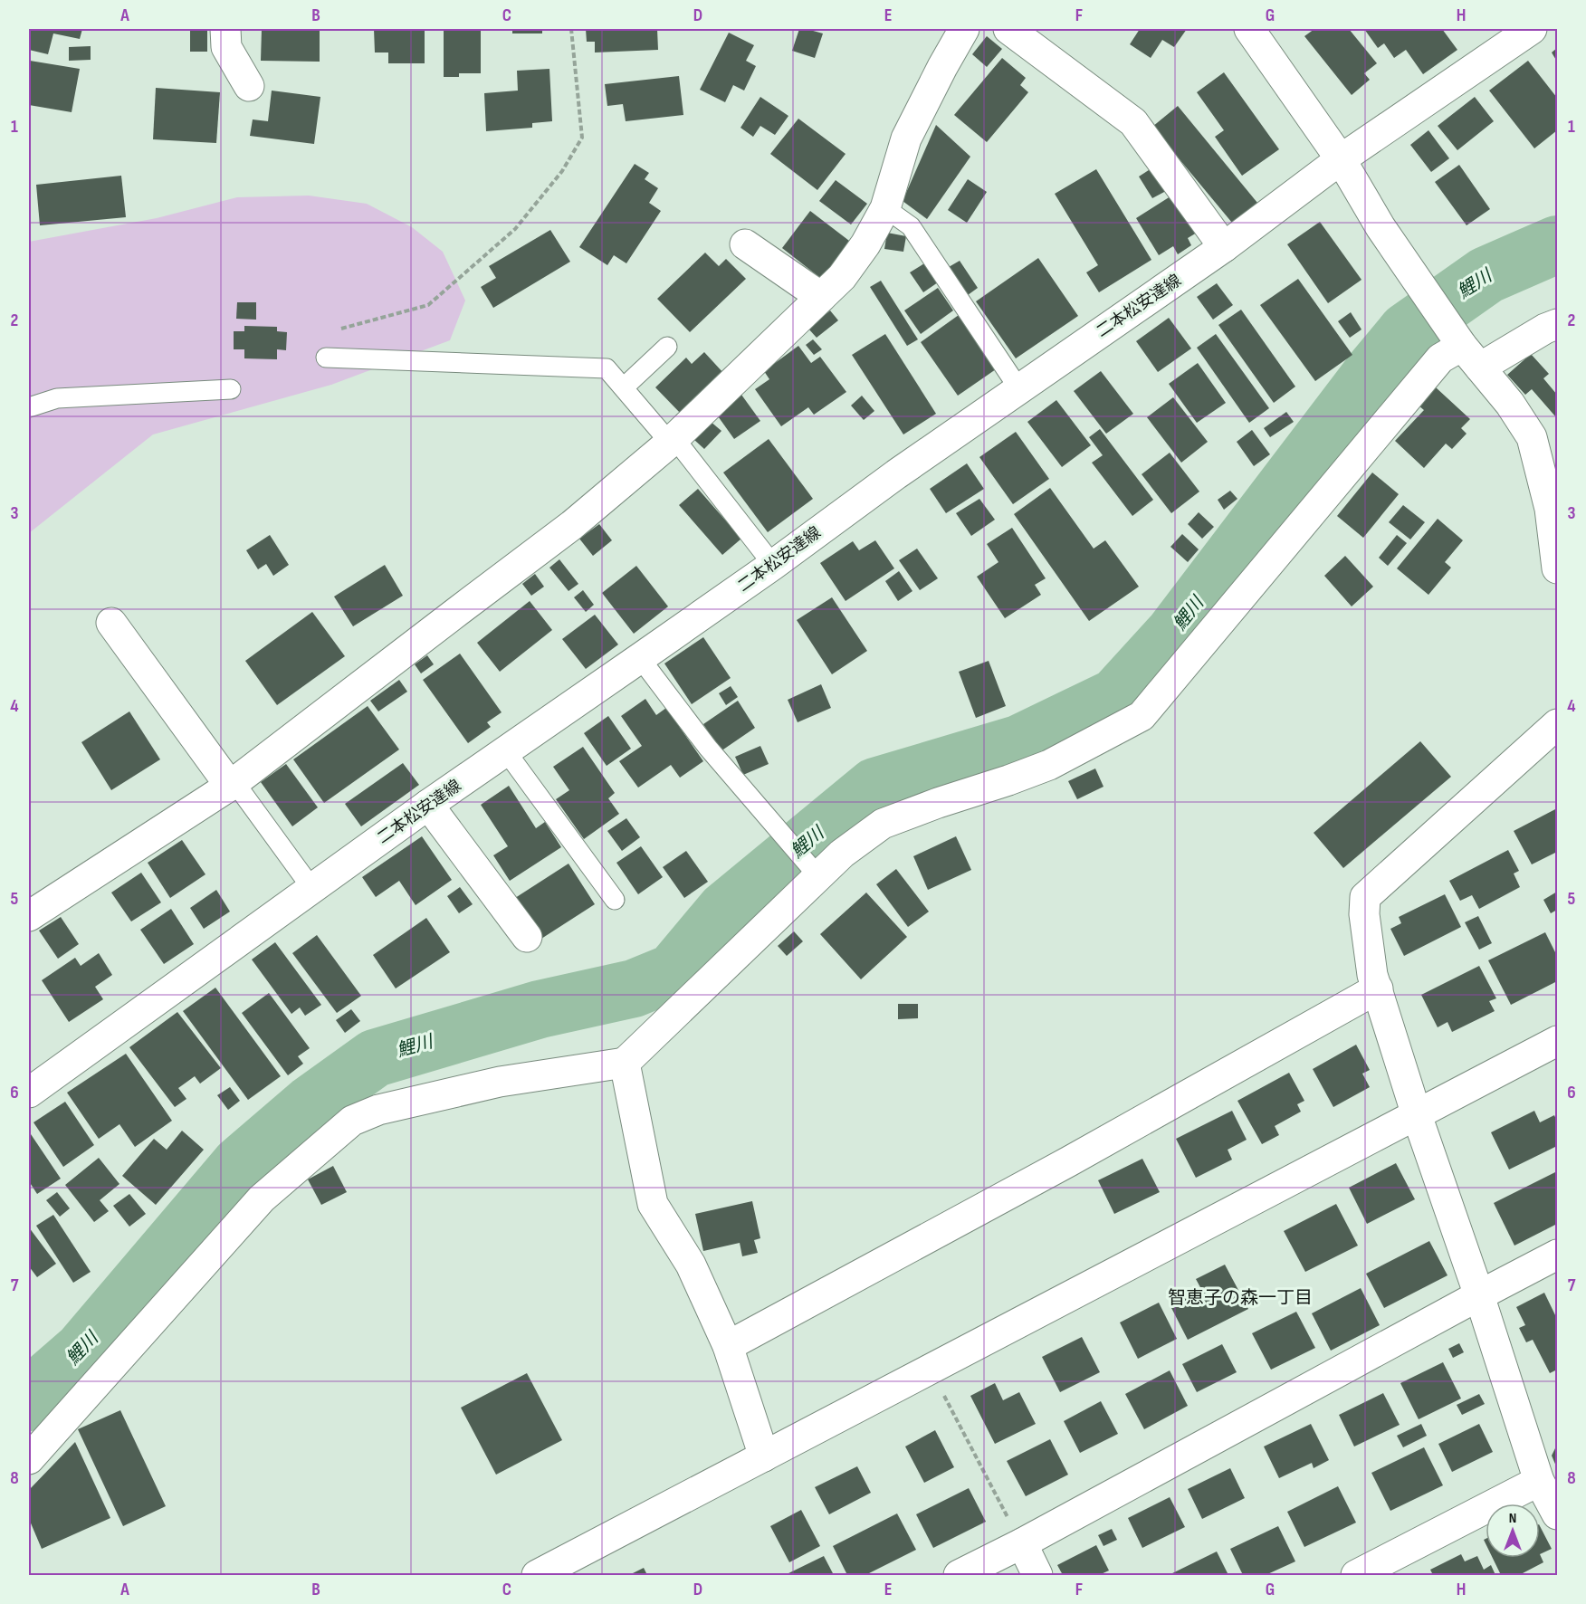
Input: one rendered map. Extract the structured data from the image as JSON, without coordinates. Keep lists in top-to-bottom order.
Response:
{
  "streets": {
    "street": ["二本松安達線"]
  },
  "districts": ["智恵子の森一丁目"],
  "water": ["鯉川"],
  "north": "top",
  "grid": {
    "columns": [
      "A",
      "B",
      "C",
      "D",
      "E",
      "F",
      "G",
      "H"
    ],
    "rows": [
      "1",
      "2",
      "3",
      "4",
      "5",
      "6",
      "7",
      "8"
    ]
  }
}
